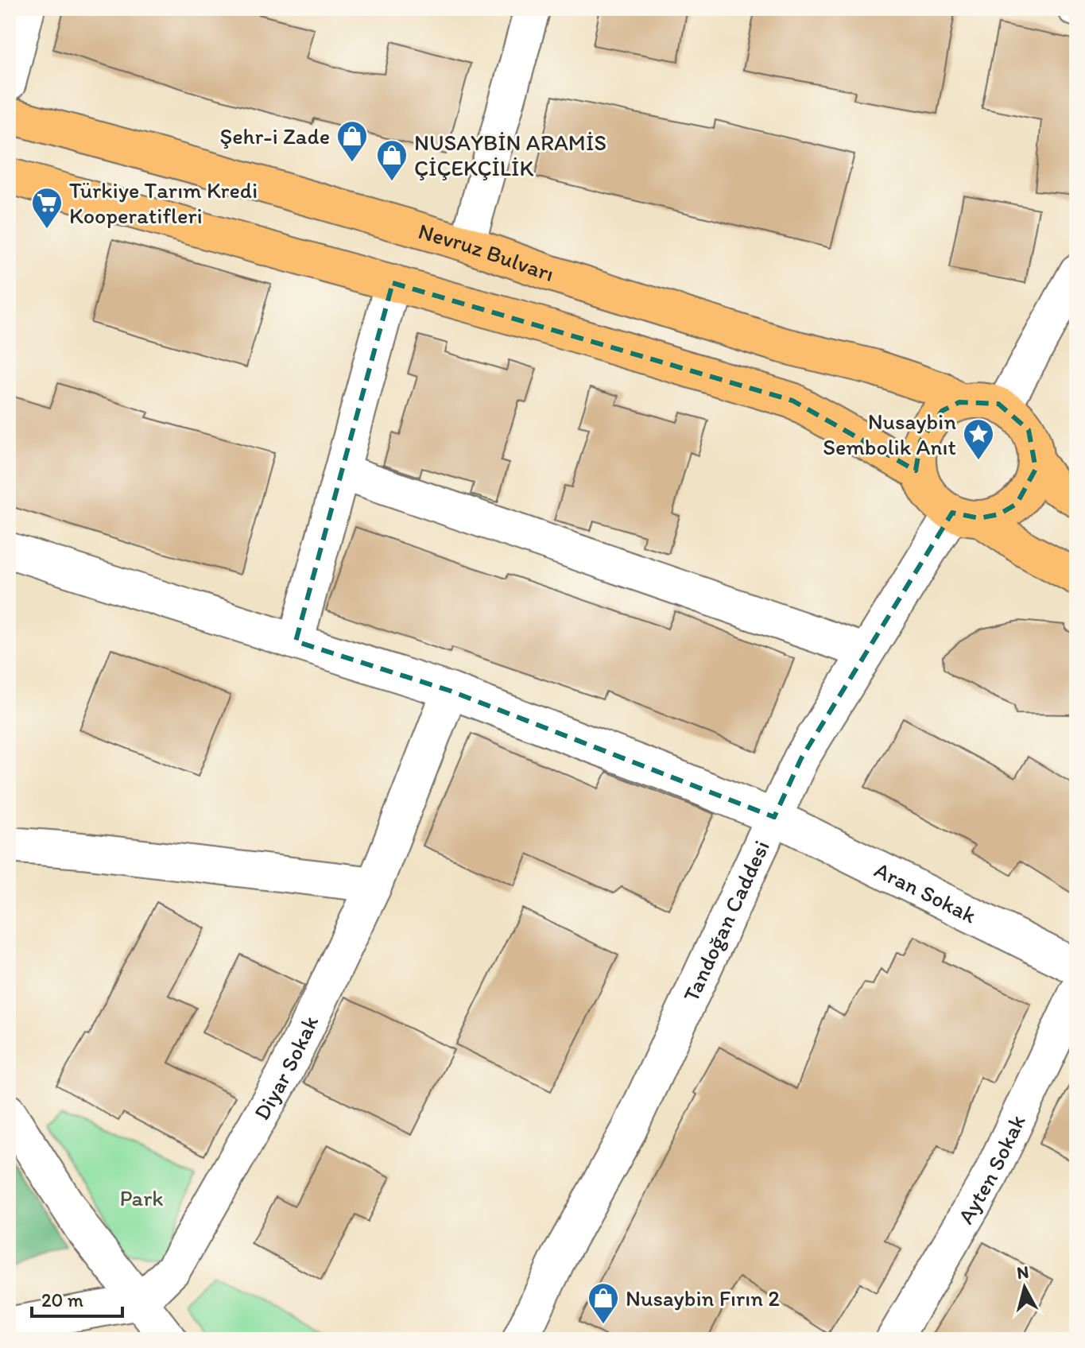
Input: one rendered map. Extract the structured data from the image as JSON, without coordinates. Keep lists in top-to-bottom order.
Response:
{
  "streets": {
    "main road": ["Nevruz Bulvarı"],
    "street": [
      "Aran Sokak",
      "Tandoğan Caddesi",
      "Diyar Sokak",
      "Ayten Sokak"
    ]
  },
  "crossings": [
    ["Nevruz Bulvarı", "Tandoğan Caddesi"],
    ["Aran Sokak", "Tandoğan Caddesi"],
    ["Aran Sokak", "Diyar Sokak"]
  ],
  "parks": ["Park"],
  "places": {
    "shop": ["Şehr-i Zade", "NUSAYBİN ARAMİS ÇİÇEKÇİLİK", "Nusaybin Fırın 2"],
    "supermarket": ["Türkiye Tarım Kredi Kooperatifleri"],
    "place": ["Nusaybin Sembolik Anıt"]
  },
  "scale_bar": "20 m",
  "north": "top"
}
